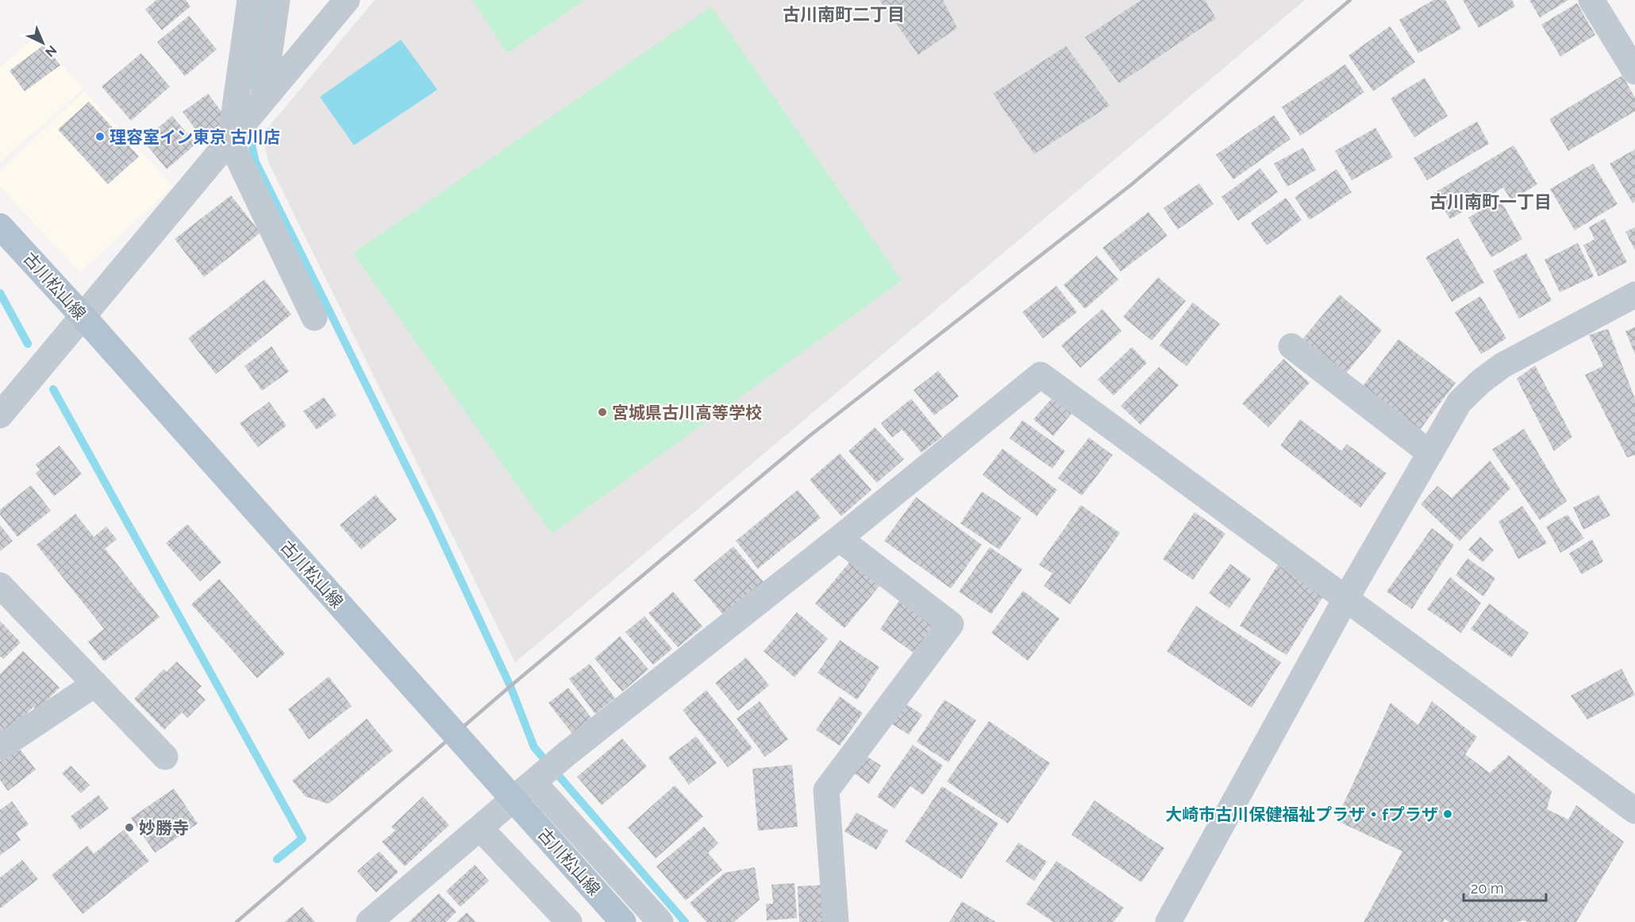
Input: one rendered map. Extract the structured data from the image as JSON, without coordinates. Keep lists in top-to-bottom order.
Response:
{
  "streets": {
    "main road": ["古川松山線"]
  },
  "districts": ["古川南町二丁目", "古川南町一丁目"],
  "places": [
    "理容室イン東京 古川店",
    "宮城県古川高等学校",
    "大崎市古川保健福祉プラザ・fプラザ",
    "妙勝寺"
  ],
  "scale_bar": "20 m",
  "north": "bottom right"
}
